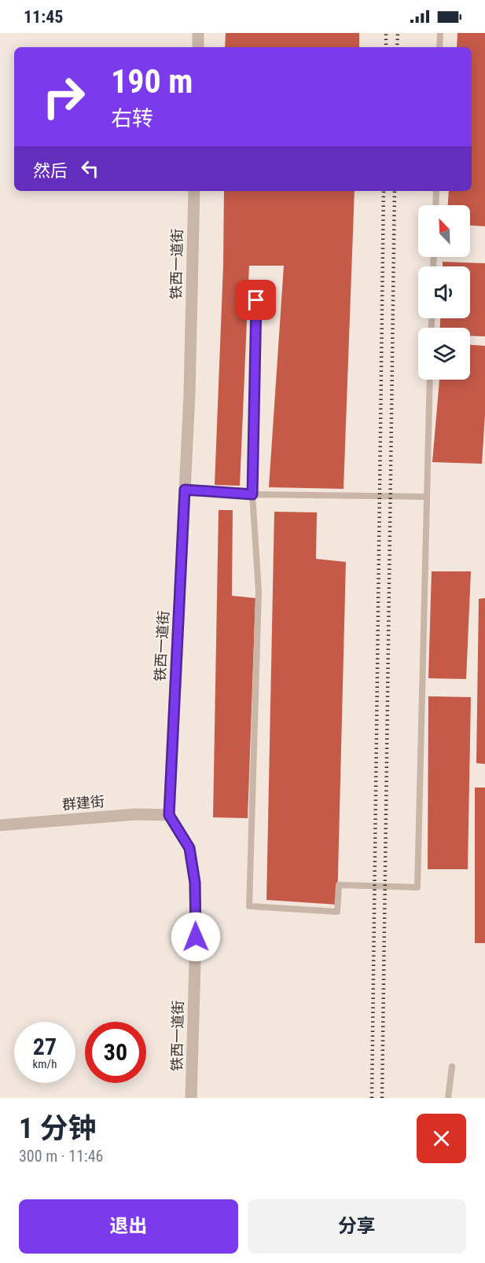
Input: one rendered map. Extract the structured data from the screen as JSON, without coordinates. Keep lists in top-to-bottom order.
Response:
{
  "streets": {
    "street": ["铁西一道街", "群建街"]
  },
  "crossings": [
    ["铁西一道街", "群建街"]
  ],
  "north": "top left",
  "page": {
    "status": "11:45",
    "turn": ["190 m", "右转"],
    "then": "然后",
    "speed": "27 km/h",
    "limit": "30",
    "heading": ["1 分钟", "300 m · 11:46"],
    "buttons": ["退出", "分享"]
  }
}
